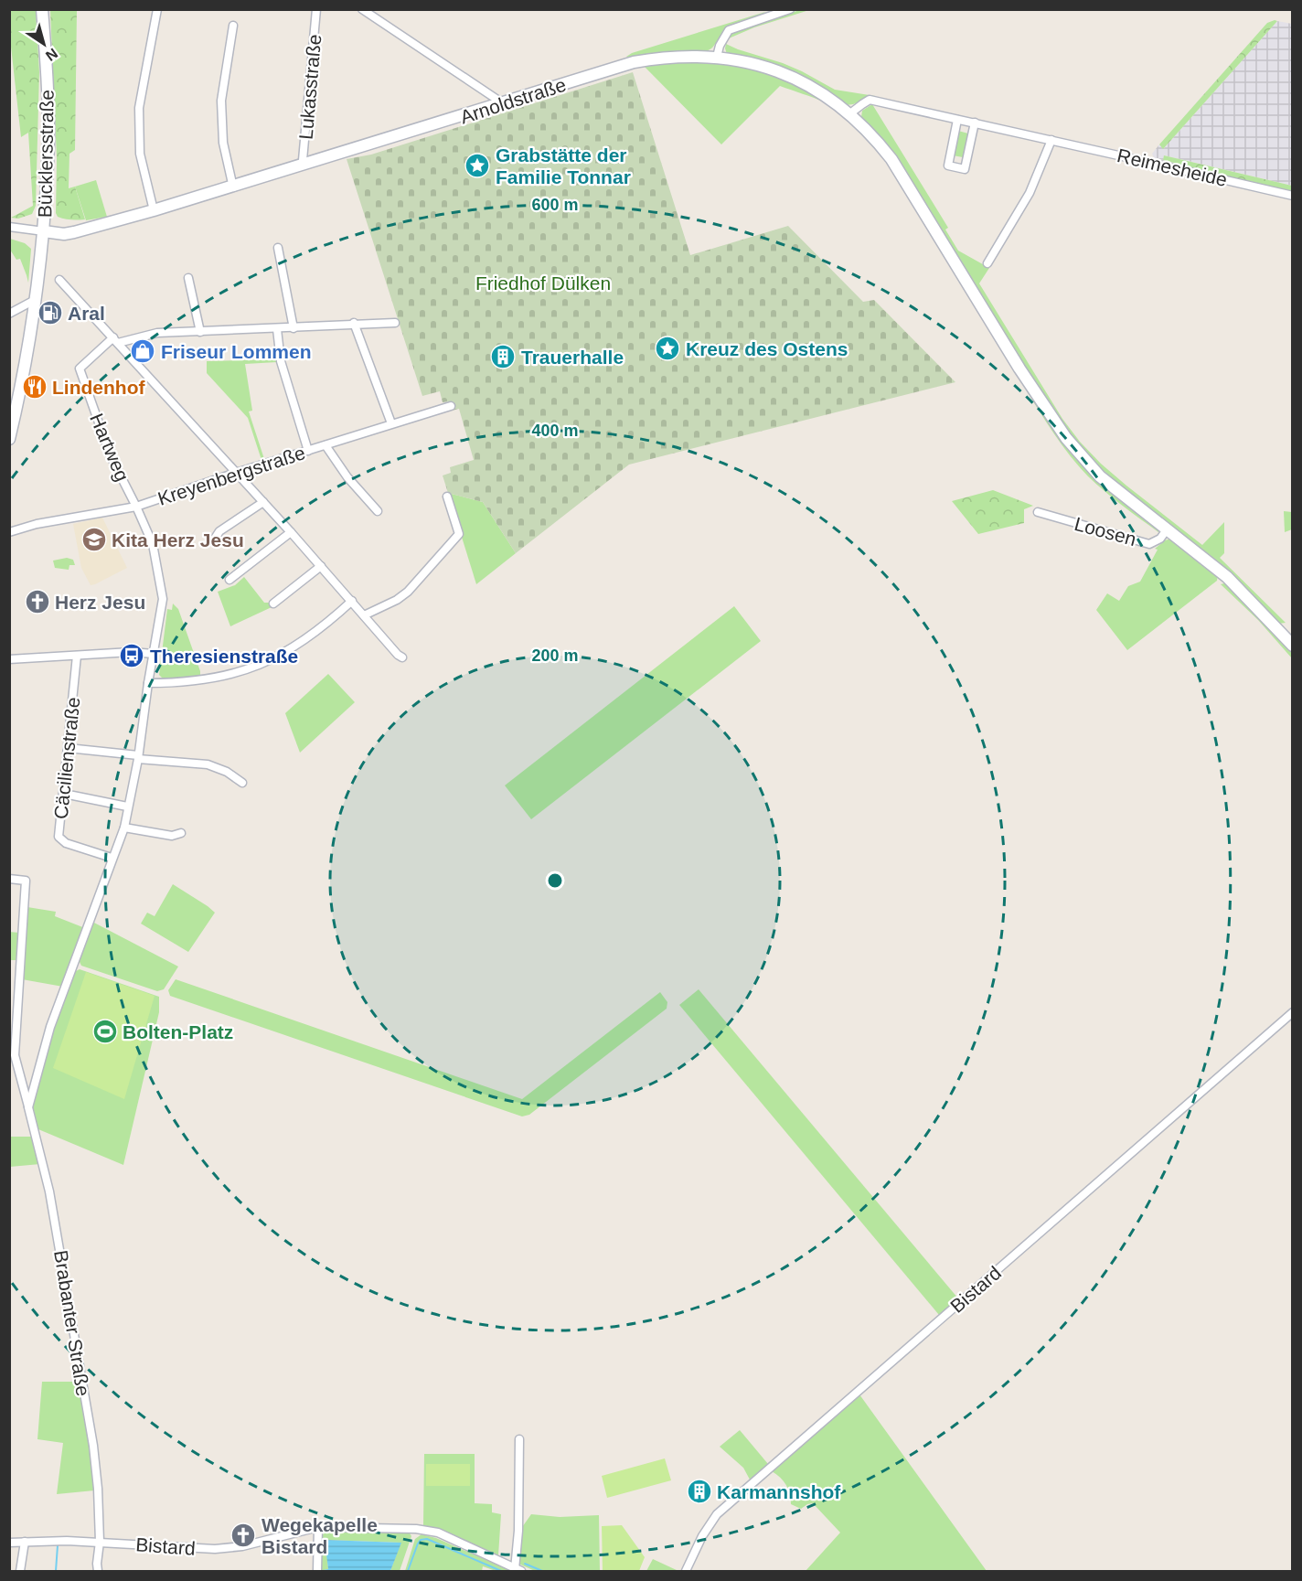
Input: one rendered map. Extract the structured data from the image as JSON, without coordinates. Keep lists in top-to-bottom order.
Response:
{
  "streets": {
    "street": [
      "Lukasstraße",
      "Arnoldstraße",
      "Bücklersstraße",
      "Reimesheide",
      "Hartweg",
      "Kreyenbergstraße",
      "Loosen",
      "Cäcilienstraße",
      "Bistard",
      "Brabanter Straße"
    ]
  },
  "crossings": [
    ["Lukasstraße", "Arnoldstraße"],
    ["Arnoldstraße", "Bücklersstraße"],
    ["Arnoldstraße", "Reimesheide"],
    ["Arnoldstraße", "Loosen"],
    ["Hartweg", "Kreyenbergstraße"],
    ["Hartweg", "Brabanter Straße"],
    ["Kreyenbergstraße", "Brabanter Straße"],
    ["Cäcilienstraße", "Brabanter Straße"],
    ["Bistard", "Brabanter Straße"]
  ],
  "parks": ["Friedhof Dülken"],
  "places": {
    "place": ["Grabstätte der Familie Tonnar", "Kreuz des Ostens"],
    "fuel station": ["Aral"],
    "shop": ["Friseur Lommen"],
    "building": ["Trauerhalle", "Karmannshof"],
    "restaurant": ["Lindenhof"],
    "school or university": ["Kita Herz Jesu"],
    "church": ["Herz Jesu", "Wegekapelle Bistard"],
    "bus stop": ["Theresienstraße"],
    "sports": ["Bolten-Platz"]
  },
  "north": "bottom right",
  "rings": ["600 m", "400 m", "200 m"]
}
